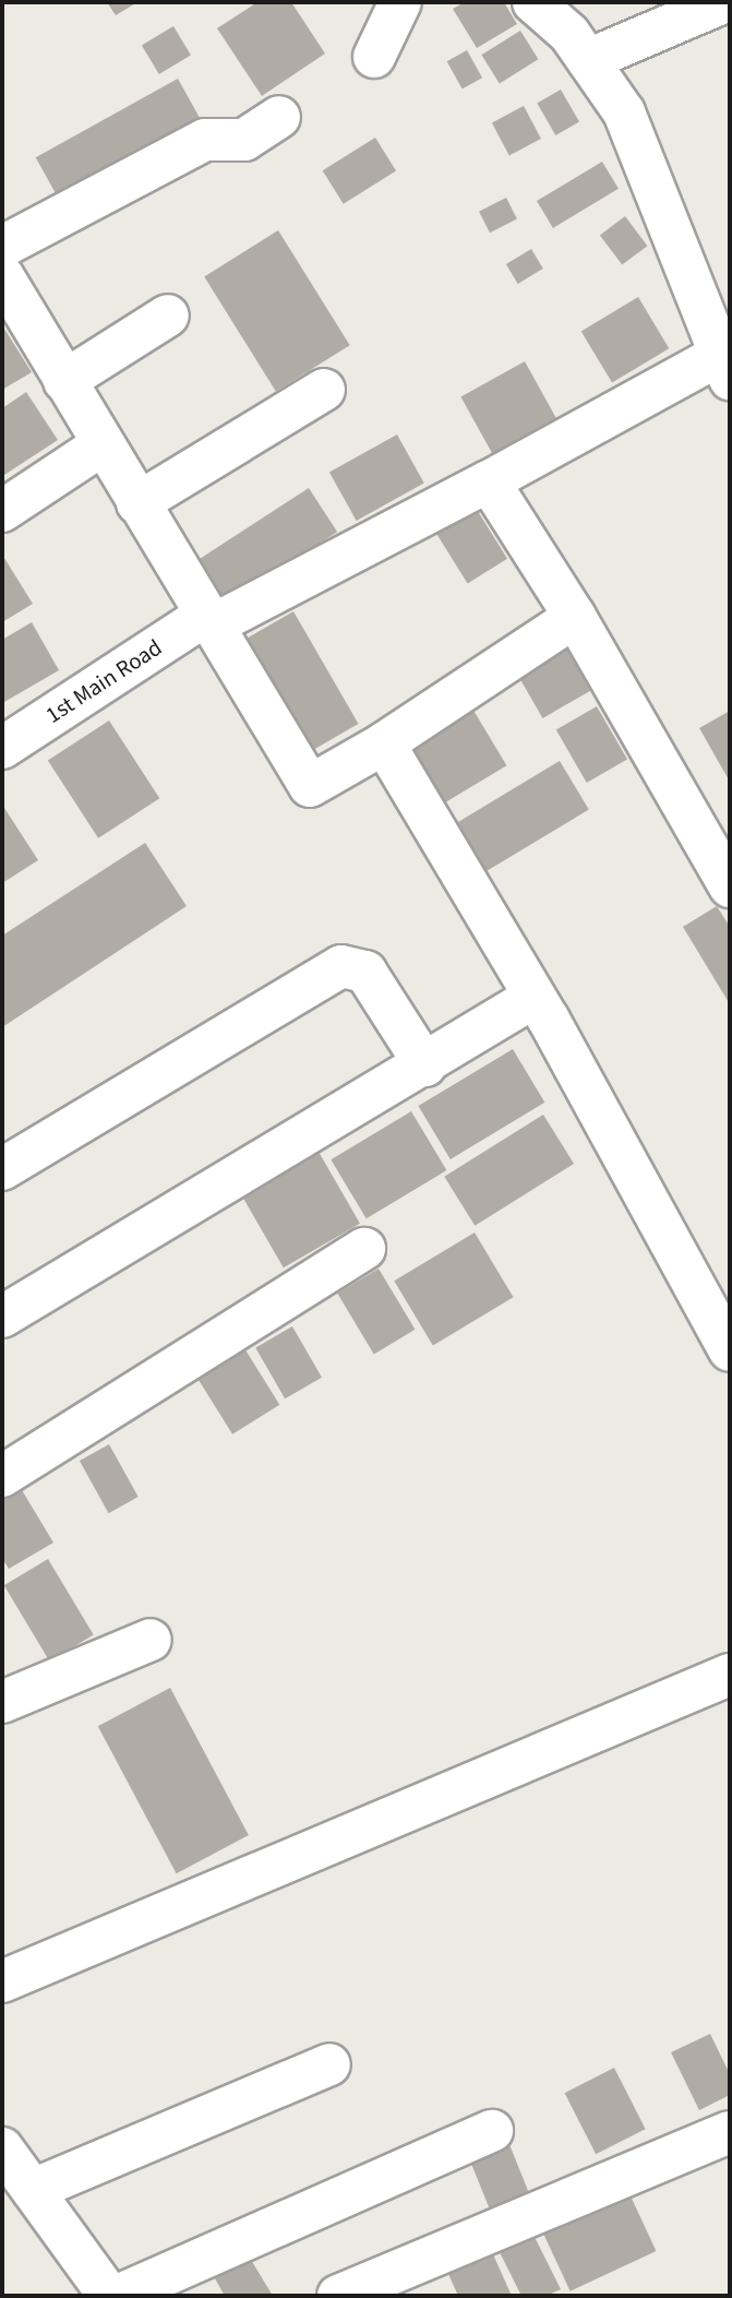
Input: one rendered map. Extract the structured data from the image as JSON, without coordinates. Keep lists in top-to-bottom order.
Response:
{
  "streets": {
    "street": ["1st Main Road"]
  }
}
